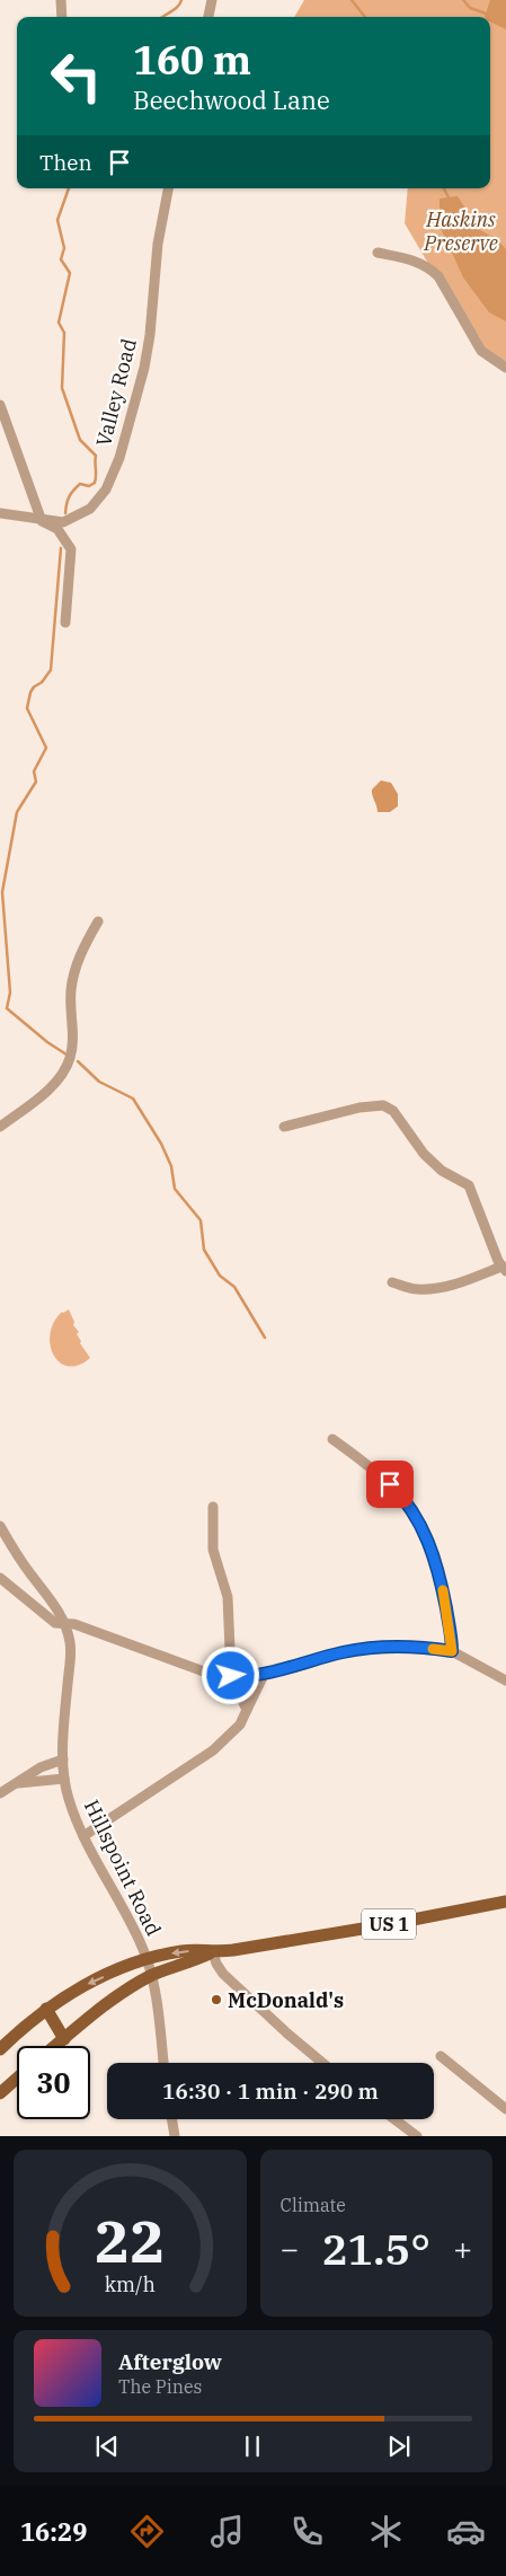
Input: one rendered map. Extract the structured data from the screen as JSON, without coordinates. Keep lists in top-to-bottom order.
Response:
{
  "streets": {
    "main road": ["US 1"],
    "street": ["Valley Road", "Hillspoint Road"]
  },
  "crossings": [
    ["Hillspoint Road", "US 1"]
  ],
  "parks": ["Haskins Preserve"],
  "places": ["McDonald's"],
  "page": {
    "turn": ["160 m", "Beechwood Lane"],
    "then": "Then",
    "limit": "30",
    "trip": "16:30 · 1 min · 290 m",
    "tile": "Climate",
    "heat": ["−", "21.5°", "+"],
    "song": ["Afterglow", "The Pines"],
    "tabs": "16:29",
    "gauge": ["22", "km/h"]
  }
}
